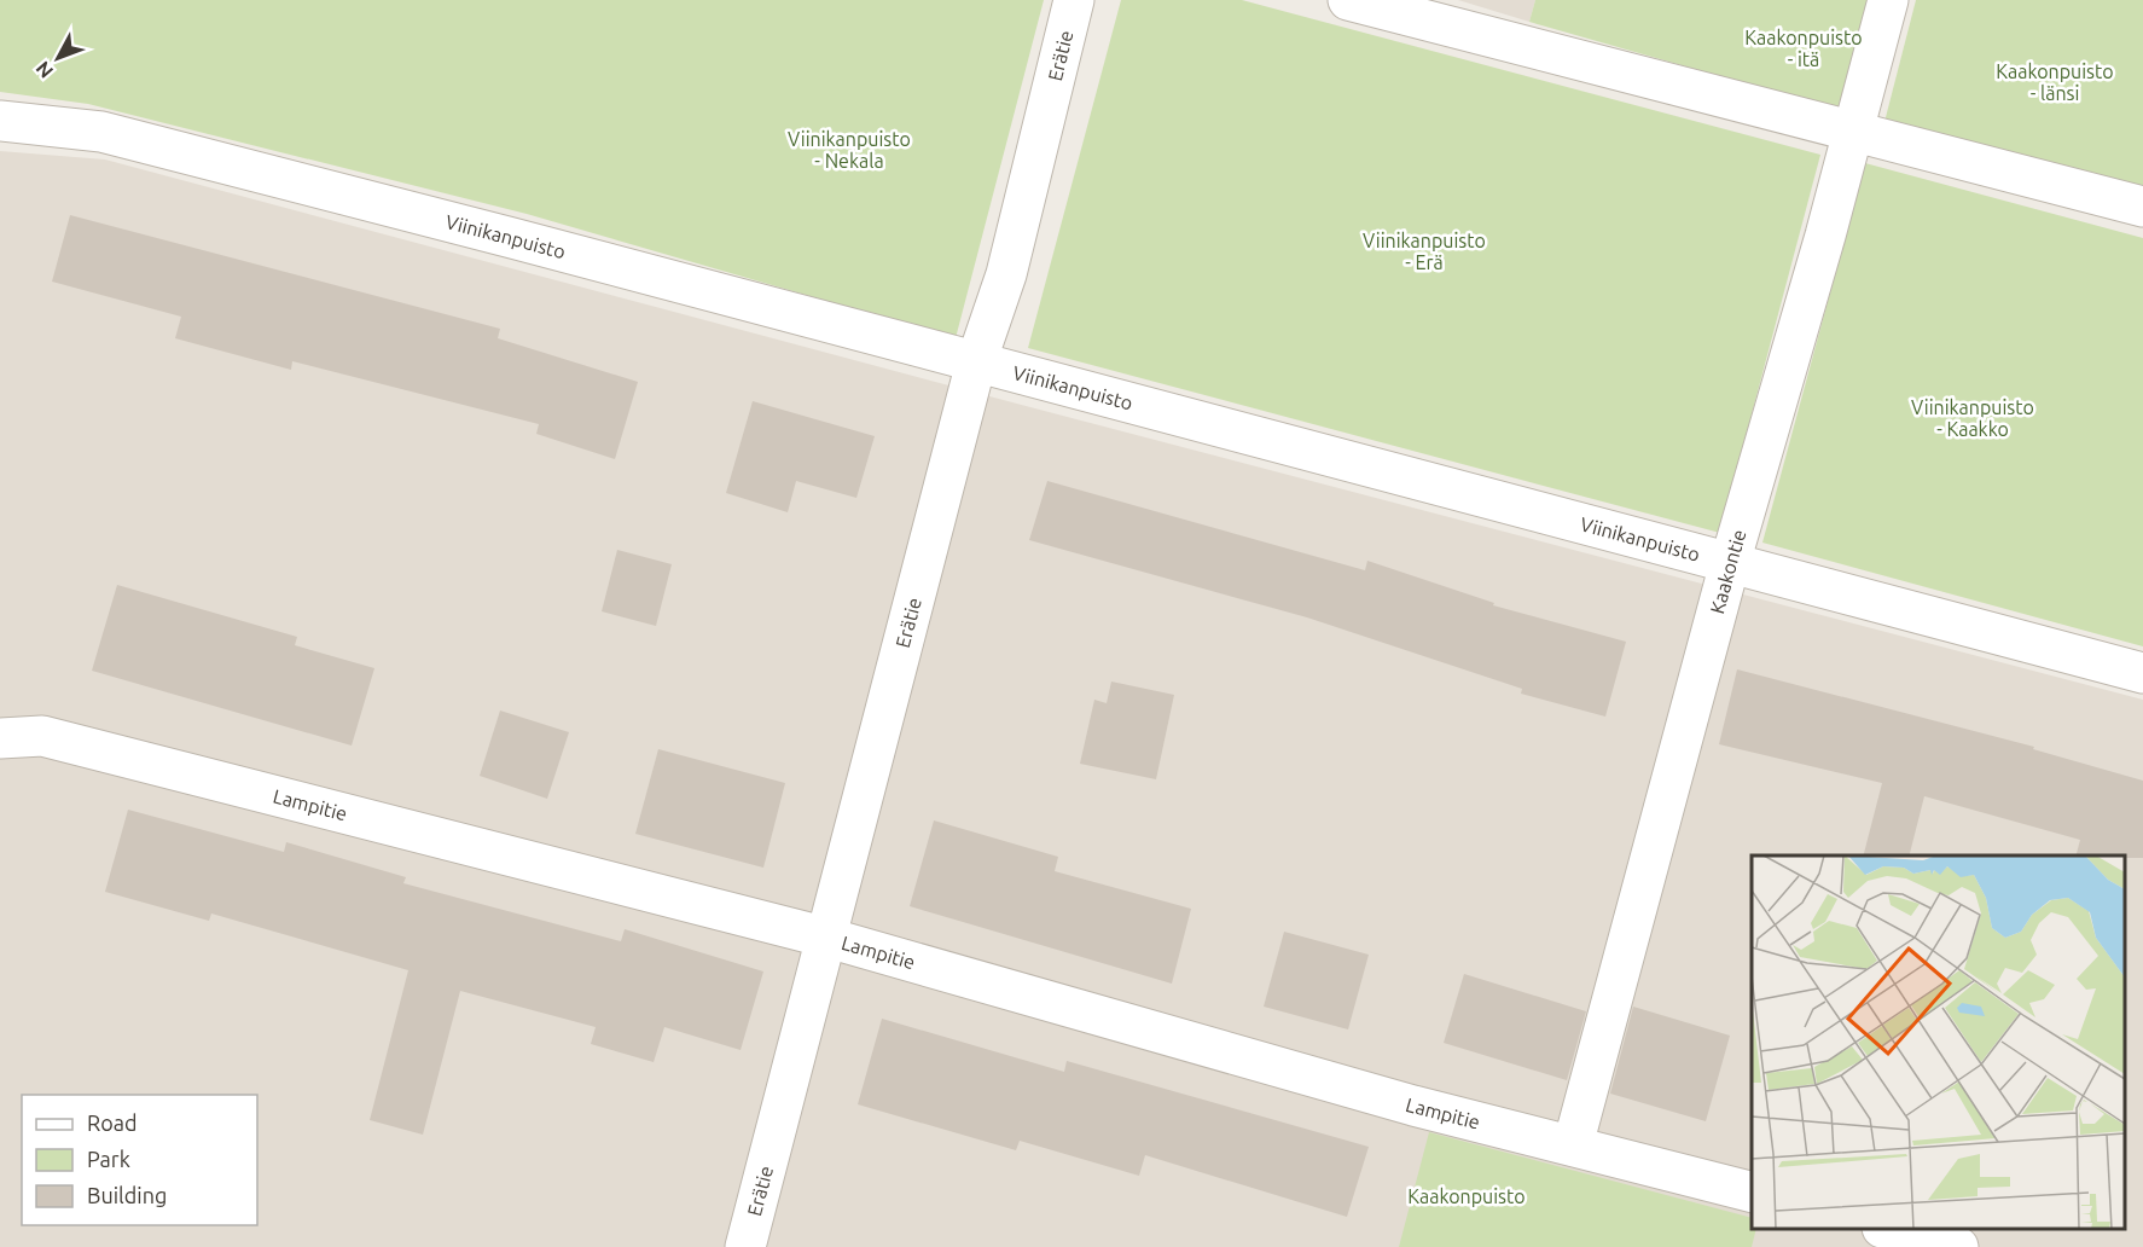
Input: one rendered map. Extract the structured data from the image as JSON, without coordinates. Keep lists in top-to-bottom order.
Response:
{
  "streets": {
    "street": [
      "Erätie",
      "Viinikanpuisto",
      "Kaakontie",
      "Lampitie"
    ]
  },
  "crossings": [
    ["Erätie", "Viinikanpuisto"],
    ["Erätie", "Lampitie"],
    ["Viinikanpuisto", "Kaakontie"],
    ["Kaakontie", "Lampitie"]
  ],
  "parks": [
    "Kaakonpuisto - itä",
    "Kaakonpuisto - länsi",
    "Viinikanpuisto - Nekala",
    "Viinikanpuisto - Erä",
    "Viinikanpuisto - Kaakko",
    "Kaakonpuisto"
  ],
  "legend": ["Road", "Park", "Building"],
  "north": "bottom left"
}
